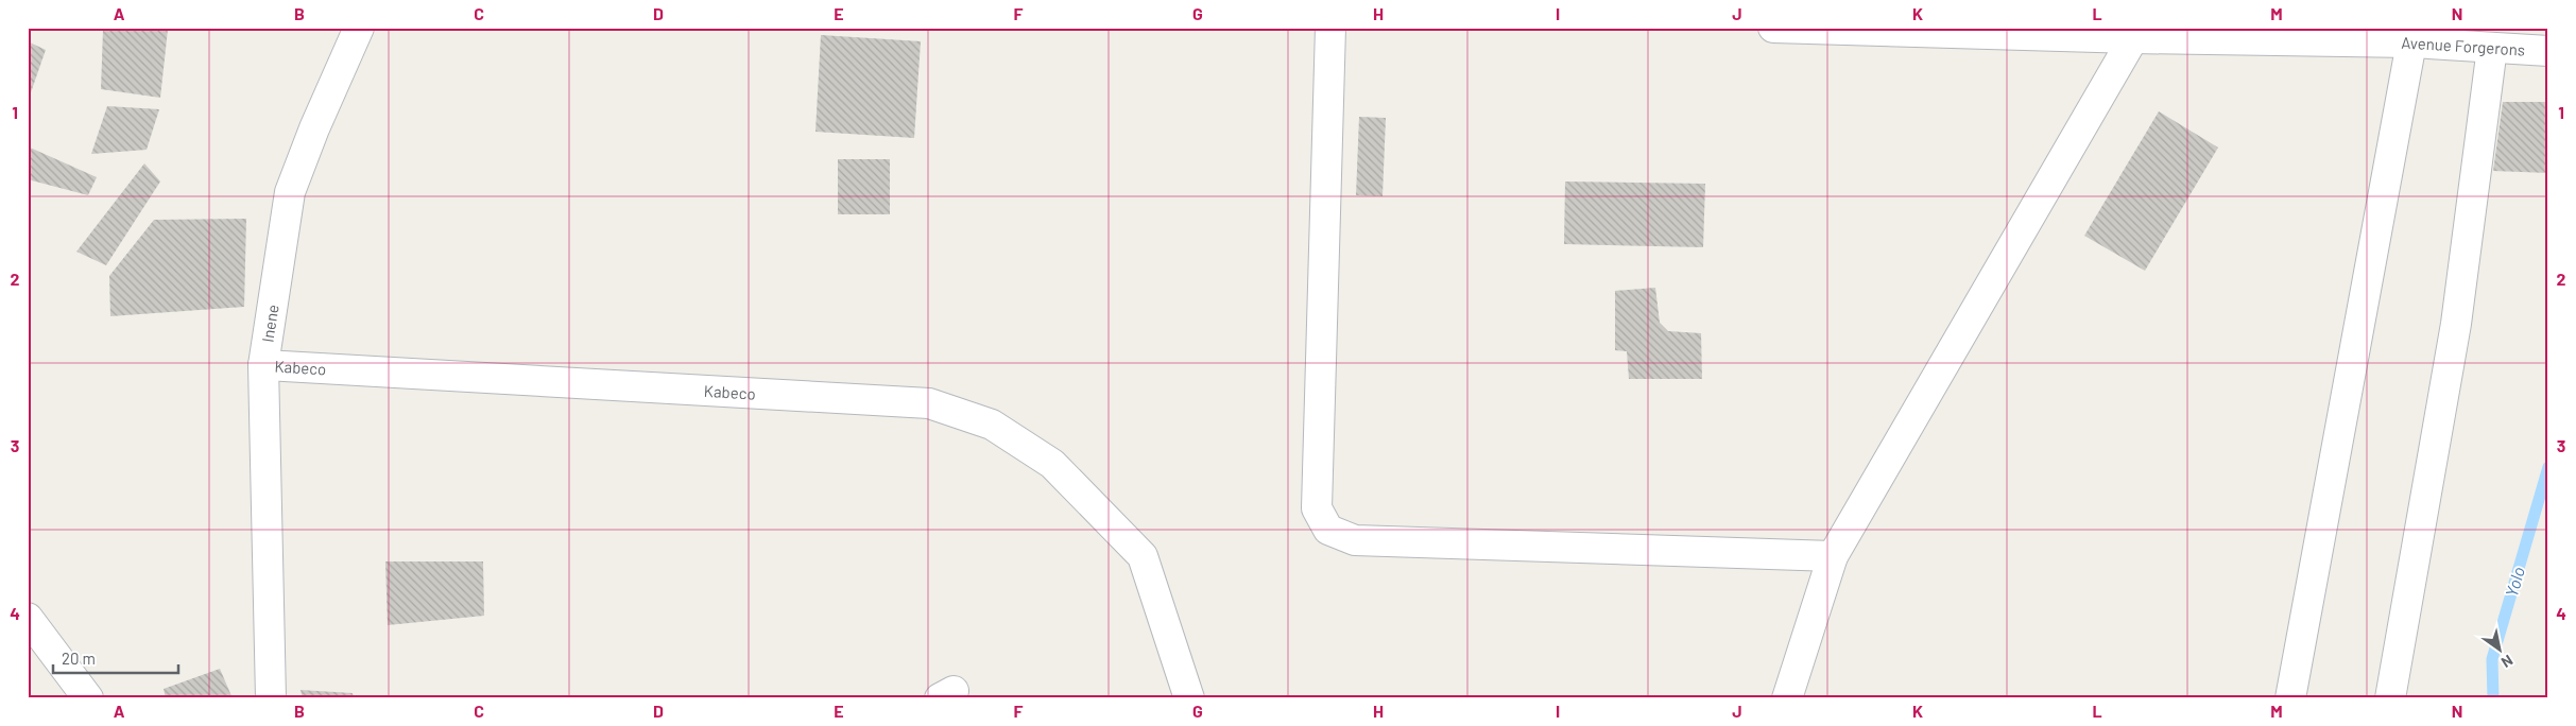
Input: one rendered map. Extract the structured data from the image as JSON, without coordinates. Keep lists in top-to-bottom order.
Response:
{
  "streets": {
    "street": ["Avenue Forgerons", "Inene", "Kabeco"]
  },
  "crossings": [
    ["Inene", "Kabeco"]
  ],
  "water": ["Yolo"],
  "scale_bar": "20 m",
  "north": "bottom right",
  "grid": {
    "columns": [
      "A",
      "B",
      "C",
      "D",
      "E",
      "F",
      "G",
      "H",
      "I",
      "J",
      "K",
      "L",
      "M",
      "N"
    ],
    "rows": [
      "1",
      "2",
      "3",
      "4"
    ]
  }
}
